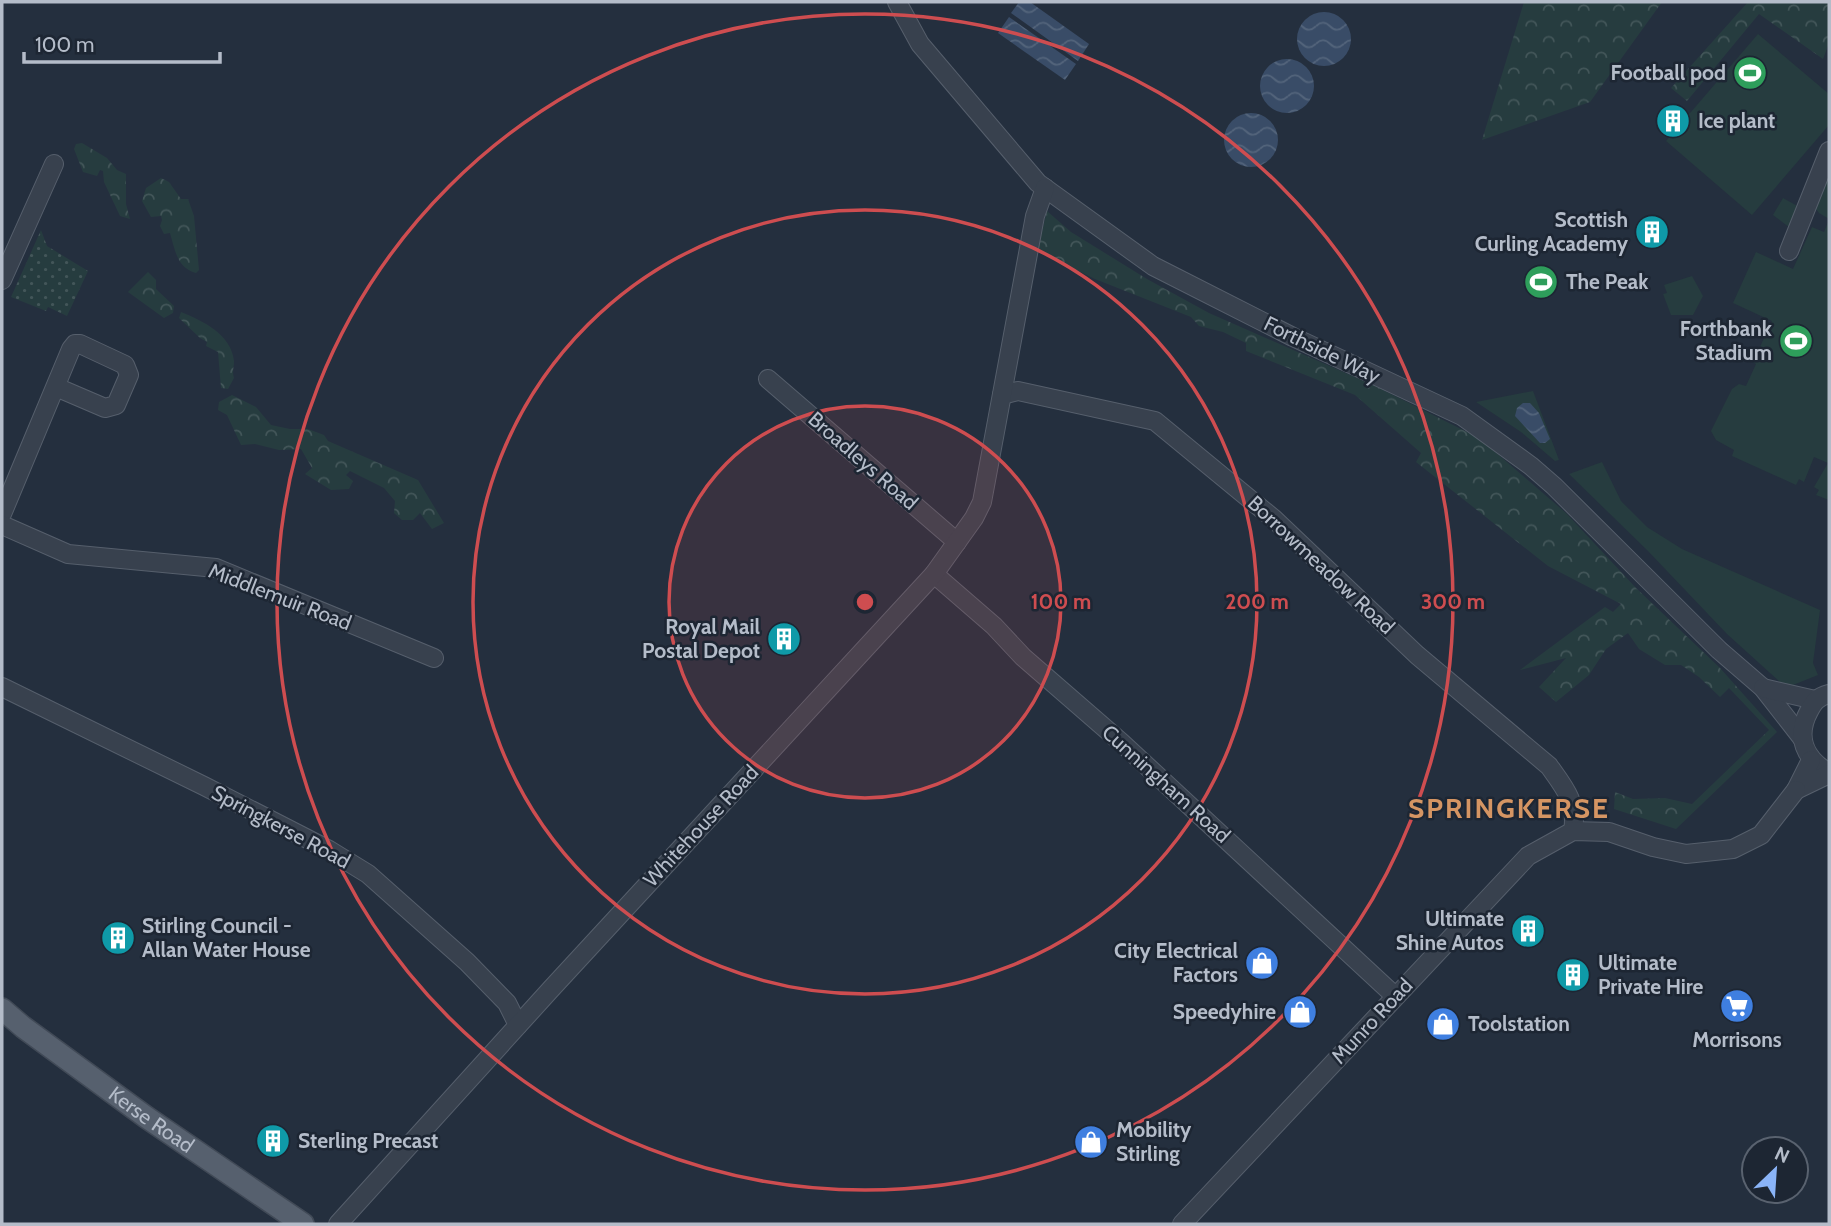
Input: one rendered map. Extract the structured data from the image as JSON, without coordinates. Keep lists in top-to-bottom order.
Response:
{
  "streets": {
    "main road": ["Kerse Road"],
    "street": [
      "Forthside Way",
      "Broadleys Road",
      "Borrowmeadow Road",
      "Middlemuir Road",
      "Cunningham Road",
      "Whitehouse Road",
      "Springkerse Road",
      "Munro Road"
    ]
  },
  "crossings": [
    ["Forthside Way", "Whitehouse Road"],
    ["Broadleys Road", "Whitehouse Road"],
    ["Borrowmeadow Road", "Whitehouse Road"],
    ["Borrowmeadow Road", "Munro Road"],
    ["Cunningham Road", "Whitehouse Road"],
    ["Cunningham Road", "Munro Road"],
    ["Whitehouse Road", "Springkerse Road"]
  ],
  "districts": ["SPRINGKERSE"],
  "places": {
    "sports": ["Football pod", "The Peak", "Forthbank Stadium"],
    "building": [
      "Ice plant",
      "Scottish Curling Academy",
      "Royal Mail Postal Depot",
      "Ultimate Shine Autos",
      "Stirling Council - Allan Water House",
      "Ultimate Private Hire",
      "Sterling Precast"
    ],
    "shop": [
      "City Electrical Factors",
      "Speedyhire",
      "Toolstation",
      "Mobility Stirling"
    ],
    "supermarket": ["Morrisons"]
  },
  "scale_bar": "100 m",
  "north": "top right",
  "rings": ["100 m", "200 m", "300 m"]
}
